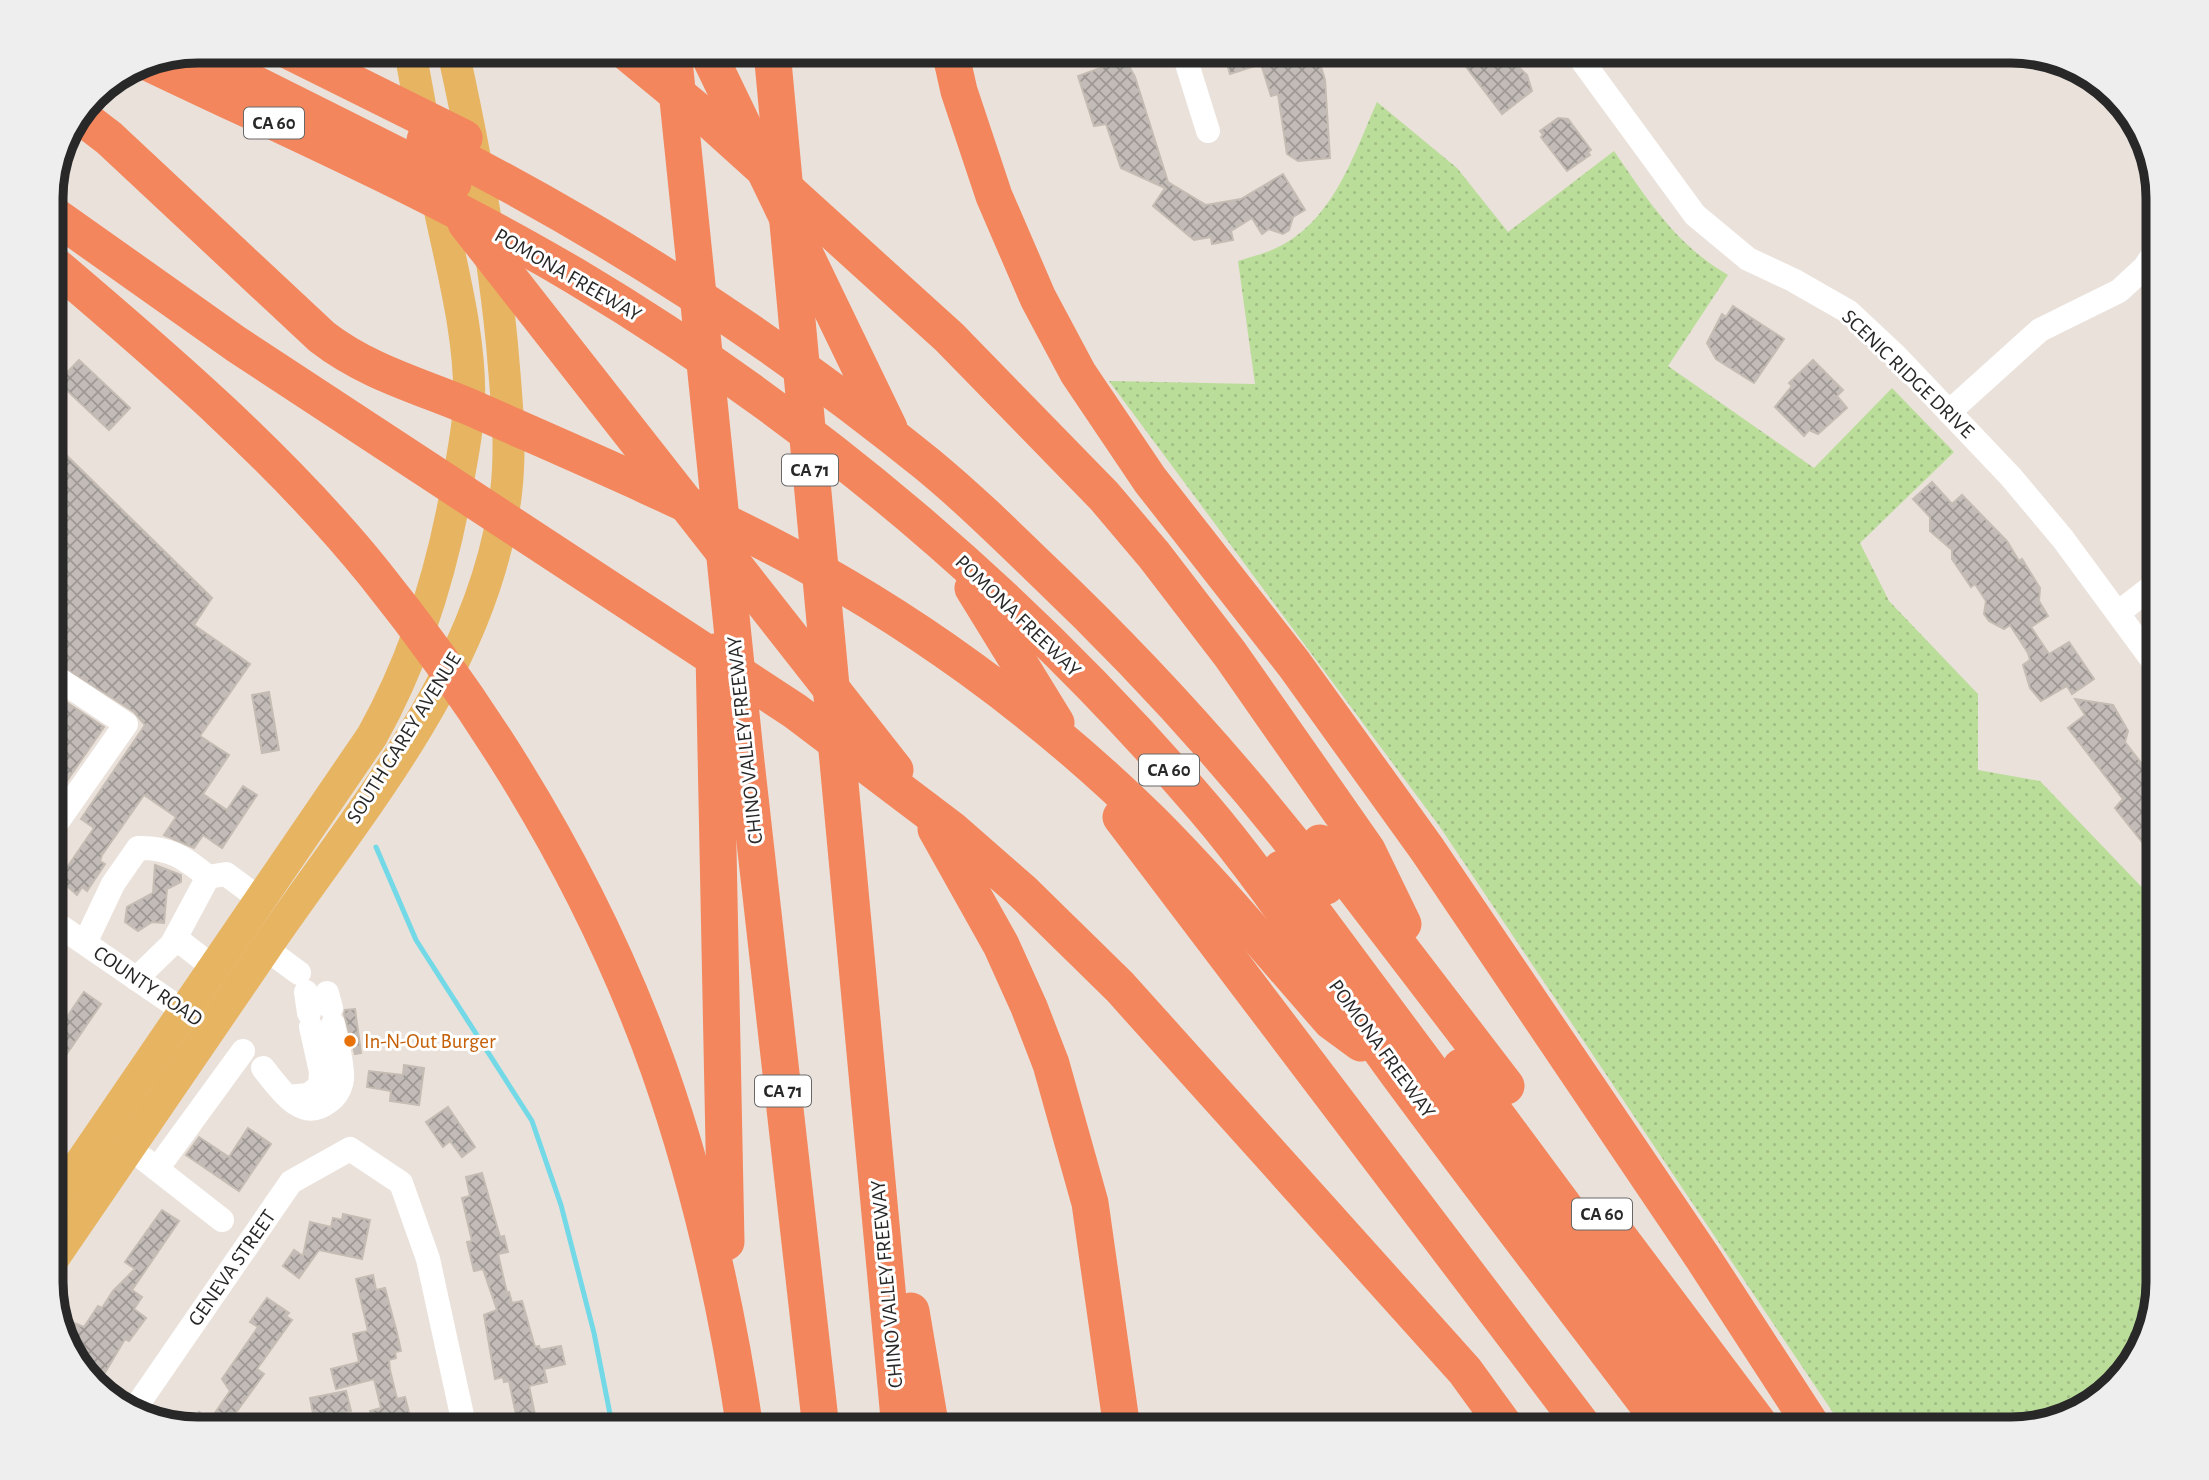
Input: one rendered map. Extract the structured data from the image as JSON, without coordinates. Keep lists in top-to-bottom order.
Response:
{
  "streets": {
    "highway": [
      "CA 60",
      "POMONA FREEWAY",
      "CA 71",
      "CHINO VALLEY FREEWAY"
    ],
    "main road": ["SOUTH GAREY AVENUE"],
    "street": ["SCENIC RIDGE DRIVE", "COUNTY ROAD", "GENEVA STREET"]
  },
  "crossings": [
    ["SOUTH GAREY AVENUE", "COUNTY ROAD"]
  ],
  "places": ["In-N-Out Burger"]
}
